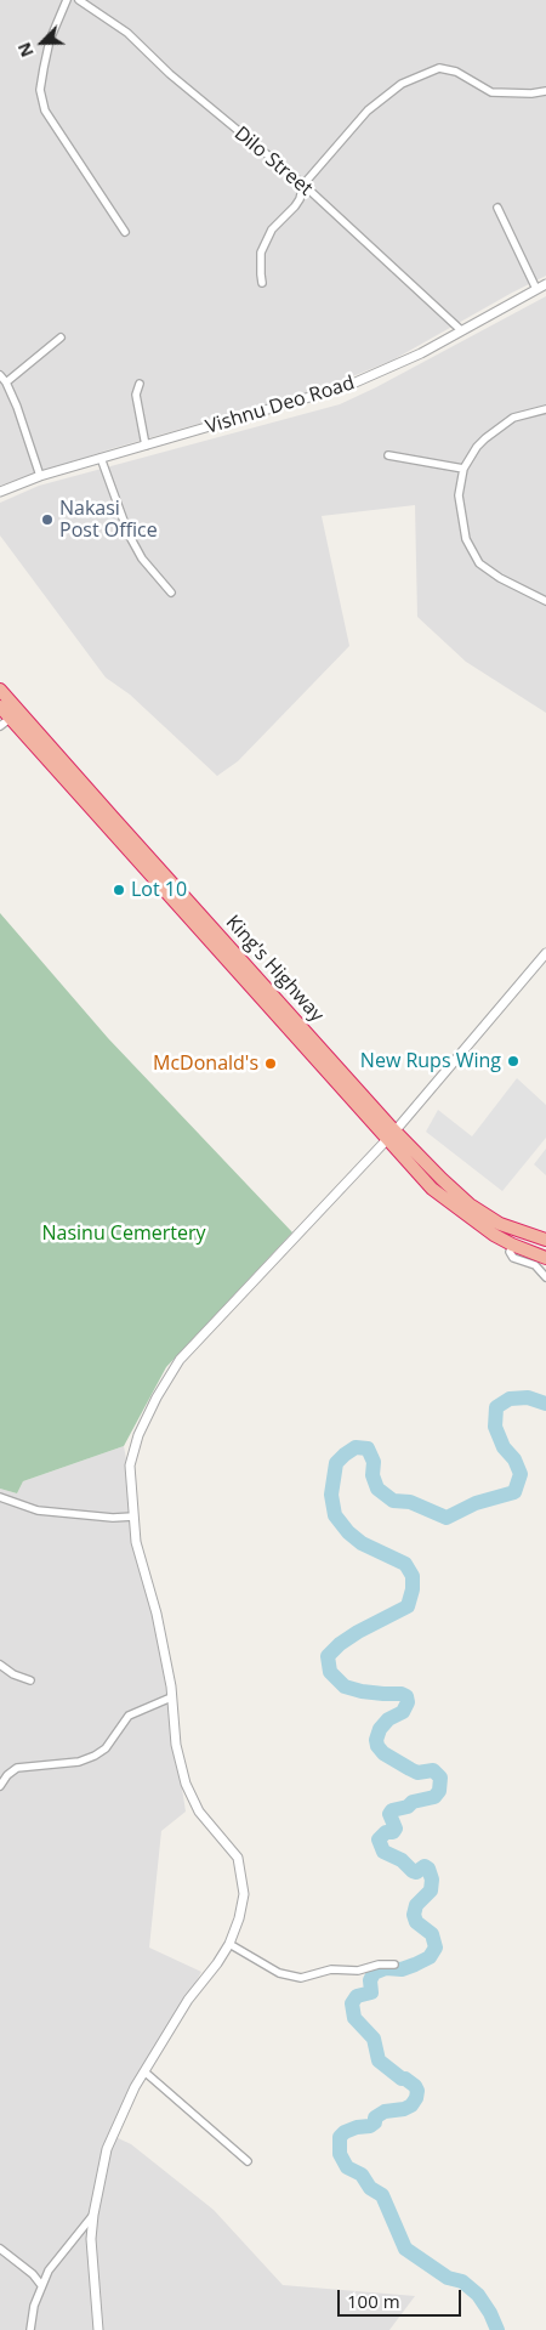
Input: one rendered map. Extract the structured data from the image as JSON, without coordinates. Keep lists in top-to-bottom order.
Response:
{
  "streets": {
    "highway": ["King's Highway"],
    "street": ["Dilo Street", "Vishnu Deo Road"]
  },
  "crossings": [
    ["Dilo Street", "Vishnu Deo Road"]
  ],
  "parks": ["Nasinu Cemertery"],
  "places": [
    "Nakasi Post Office",
    "Lot 10",
    "New Rups Wing",
    "McDonald's"
  ],
  "scale_bar": "100 m",
  "north": "bottom left"
}
